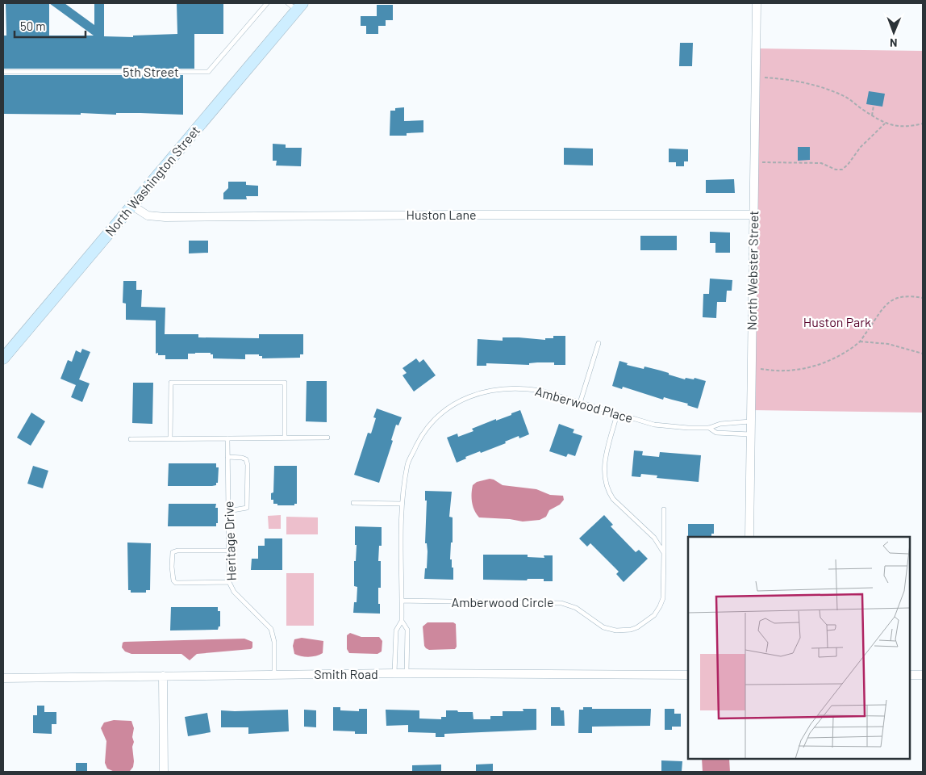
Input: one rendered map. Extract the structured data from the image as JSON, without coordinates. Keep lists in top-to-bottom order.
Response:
{
  "streets": {
    "main road": ["North Washington Street"],
    "street": ["Huston Lane", "North Webster Street", "Smith Road"],
    "lane": [
      "5th Street",
      "Amberwood Place",
      "Heritage Drive",
      "Amberwood Circle"
    ]
  },
  "crossings": [
    ["North Washington Street", "Huston Lane"],
    ["Huston Lane", "North Webster Street"],
    ["North Webster Street", "Amberwood Place"],
    ["Amberwood Place", "Amberwood Circle"],
    ["Amberwood Place", "Smith Road"],
    ["Heritage Drive", "Smith Road"]
  ],
  "parks": ["Huston Park"],
  "scale_bar": "50 m",
  "north": "bottom"
}
